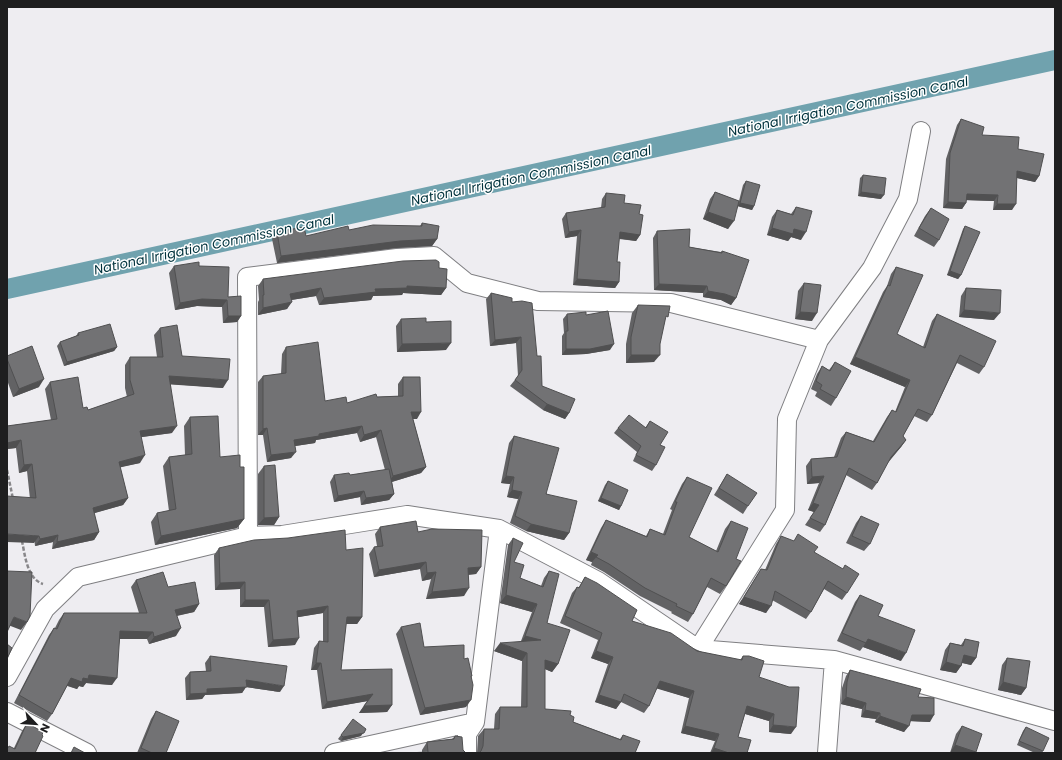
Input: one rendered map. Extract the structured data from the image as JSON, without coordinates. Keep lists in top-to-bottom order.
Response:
{
  "water": ["National Irrigation Commission Canal"],
  "north": "bottom right"
}
